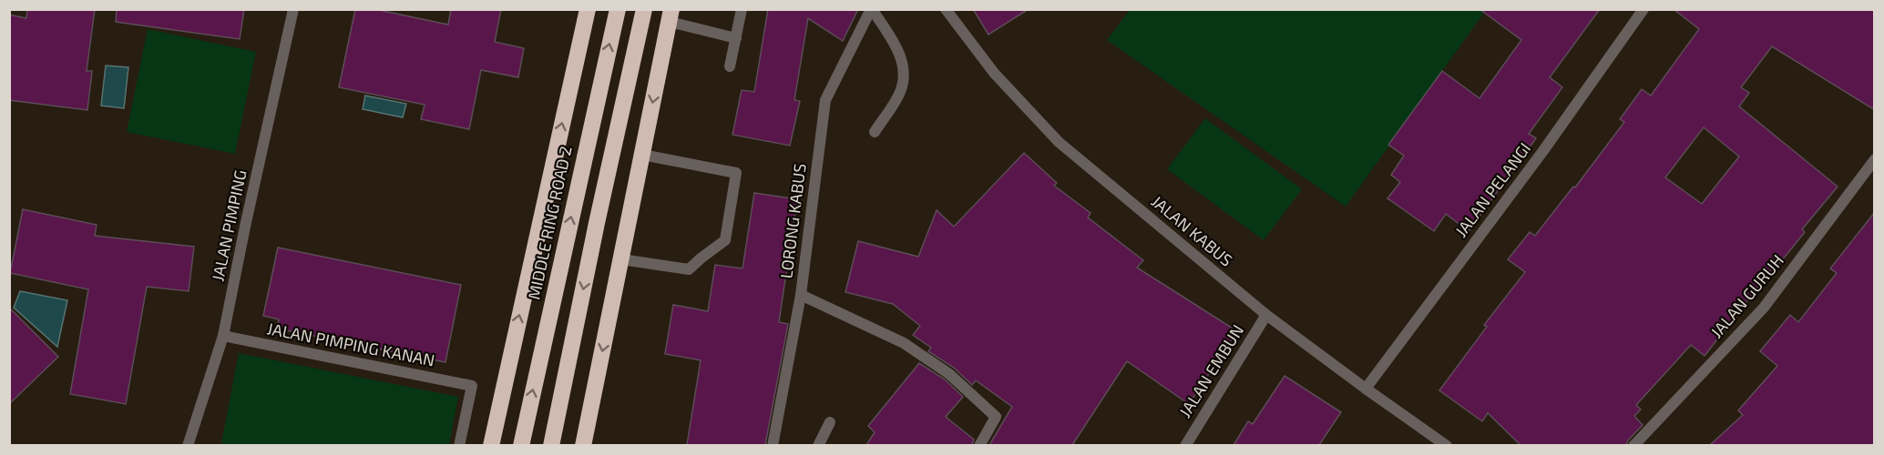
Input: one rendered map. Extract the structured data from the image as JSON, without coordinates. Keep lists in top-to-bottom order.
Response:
{
  "streets": {
    "highway": ["MIDDLE RING ROAD 2"],
    "street": [
      "JALAN PELANGI",
      "LORONG KABUS",
      "JALAN PIMPING",
      "JALAN KABUS",
      "JALAN GURUH",
      "JALAN PIMPING KANAN",
      "JALAN EMBUN"
    ]
  },
  "crossings": [
    ["JALAN PELANGI", "JALAN KABUS"],
    ["JALAN PIMPING", "JALAN PIMPING KANAN"],
    ["JALAN KABUS", "JALAN EMBUN"]
  ]
}
